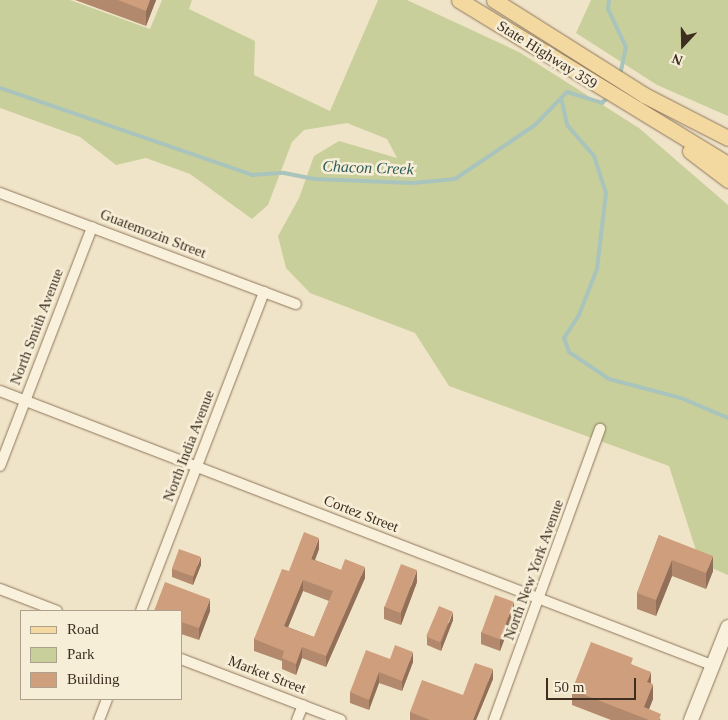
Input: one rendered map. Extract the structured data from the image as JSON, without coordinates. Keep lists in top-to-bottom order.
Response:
{
  "streets": {
    "main road": ["State Highway 359"],
    "street": [
      "Guatemozin Street",
      "North Smith Avenue",
      "North India Avenue",
      "Cortez Street",
      "North New York Avenue",
      "Market Street"
    ]
  },
  "crossings": [
    ["Guatemozin Street", "North Smith Avenue"],
    ["Guatemozin Street", "North India Avenue"],
    ["North Smith Avenue", "Cortez Street"],
    ["North India Avenue", "Cortez Street"],
    ["Cortez Street", "North New York Avenue"]
  ],
  "water": ["Chacon Creek"],
  "legend": ["Road", "Park", "Building"],
  "scale_bar": "50 m",
  "north": "bottom"
}
